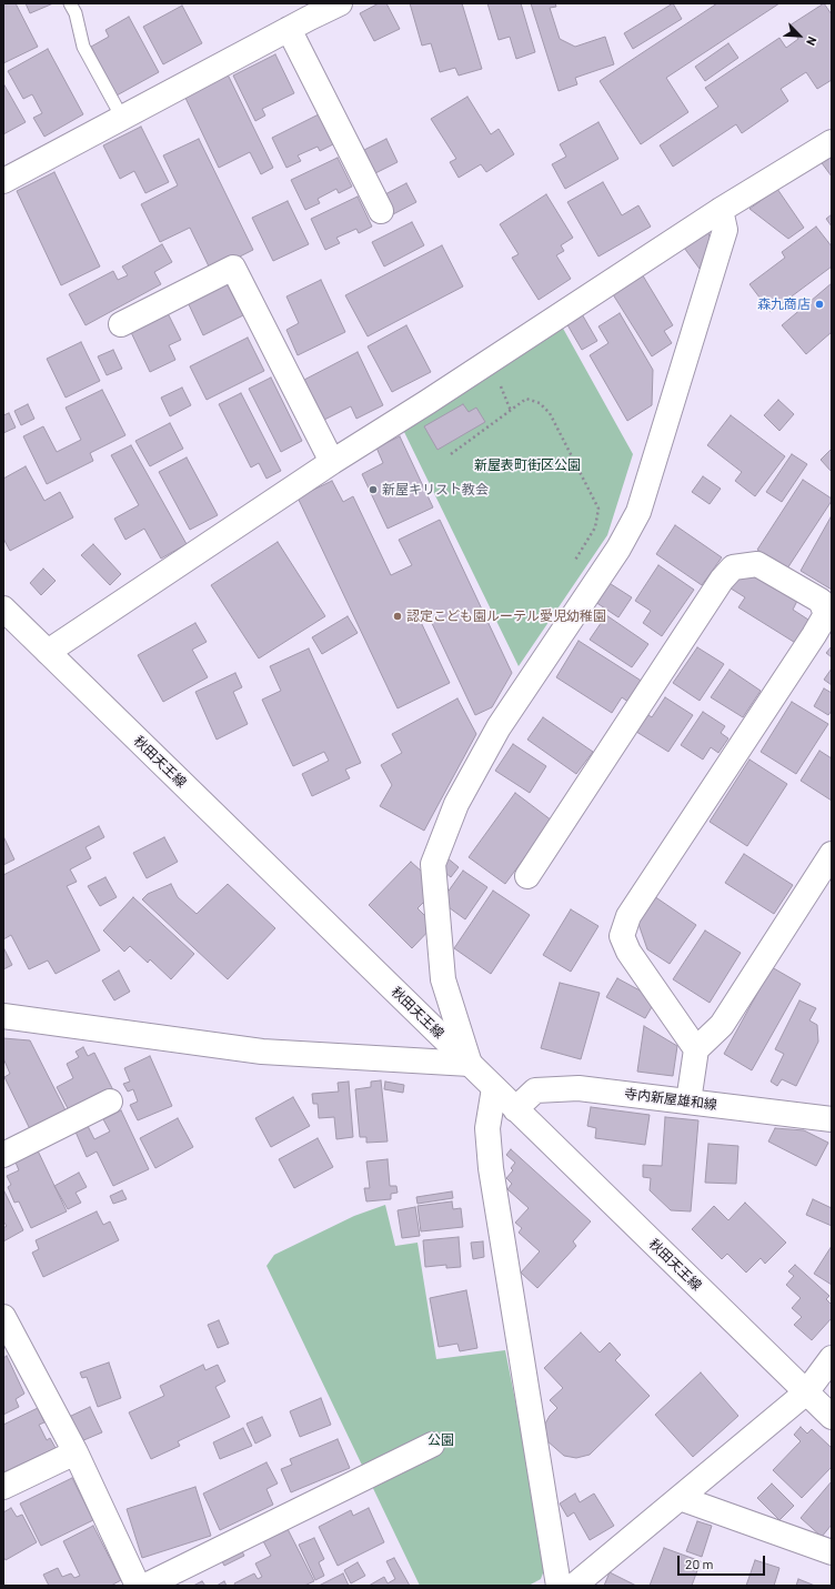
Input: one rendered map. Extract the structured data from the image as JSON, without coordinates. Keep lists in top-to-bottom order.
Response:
{
  "streets": {
    "street": ["秋田天王線", "寺内新屋雄和線"]
  },
  "crossings": [
    ["秋田天王線", "寺内新屋雄和線"]
  ],
  "parks": ["新屋表町街区公園", "公園"],
  "places": ["森九商店", "新屋キリスト教会", "認定こども園ルーテル愛児幼稚園"],
  "scale_bar": "20 m",
  "north": "bottom right"
}
